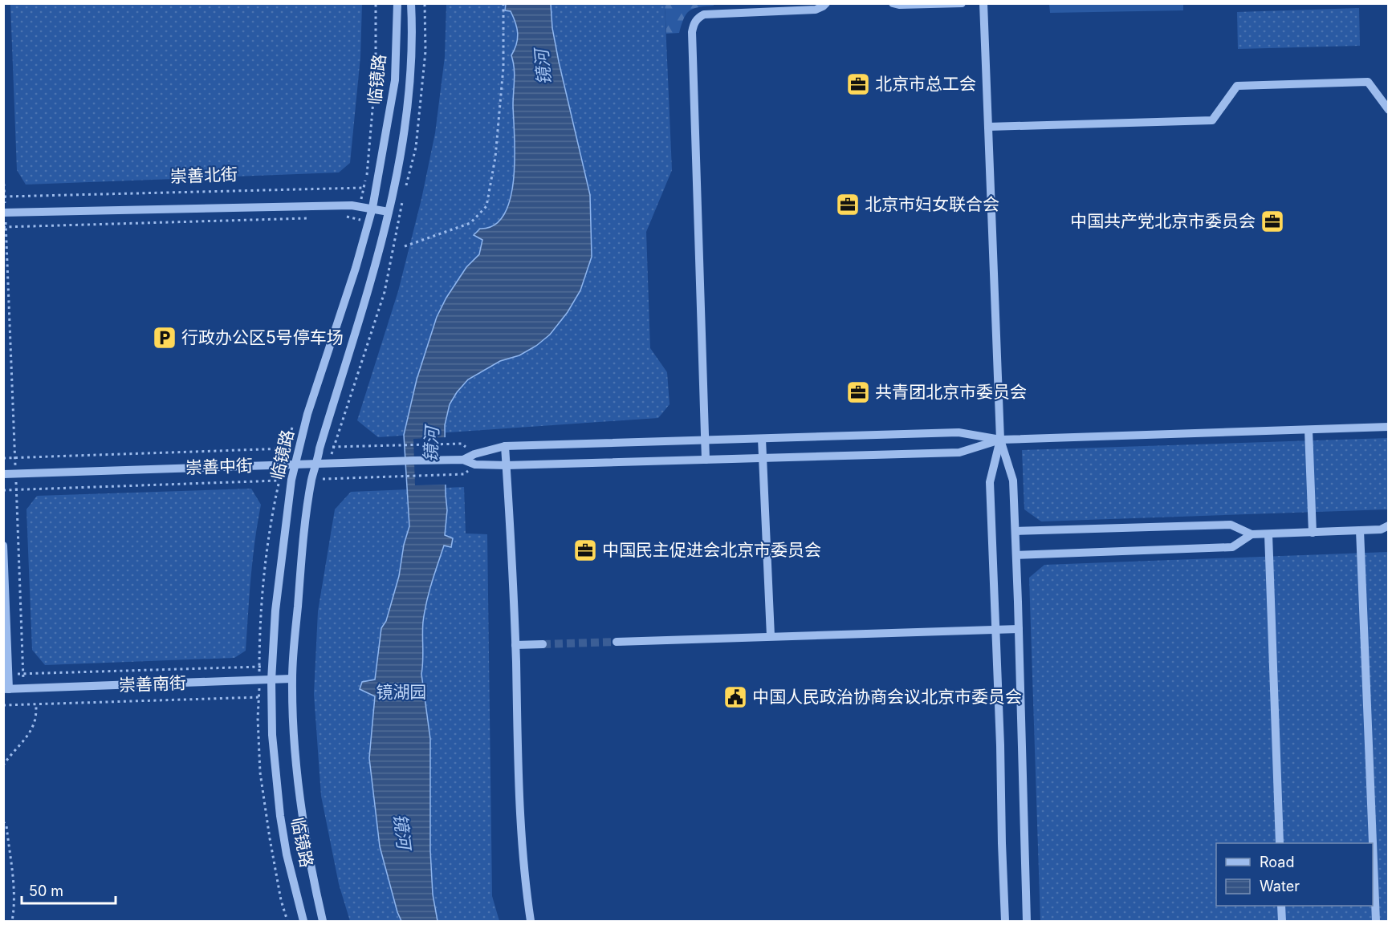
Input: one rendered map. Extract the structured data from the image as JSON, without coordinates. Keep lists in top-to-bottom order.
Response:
{
  "streets": {
    "street": [
      "临镜路",
      "崇善北街",
      "崇善中街",
      "崇善南街"
    ]
  },
  "crossings": [
    ["临镜路", "崇善北街"],
    ["临镜路", "崇善中街"],
    ["临镜路", "崇善南街"]
  ],
  "water": ["镜河"],
  "parks": ["镜湖园"],
  "places": {
    "office": [
      "北京市总工会",
      "北京市妇女联合会",
      "中国共产党北京市委员会",
      "共青团北京市委员会",
      "中国民主促进会北京市委员会"
    ],
    "parking": ["行政办公区5号停车场"],
    "public building": ["中国人民政治协商会议北京市委员会"]
  },
  "legend": ["Road", "Water"],
  "scale_bar": "50 m"
}
